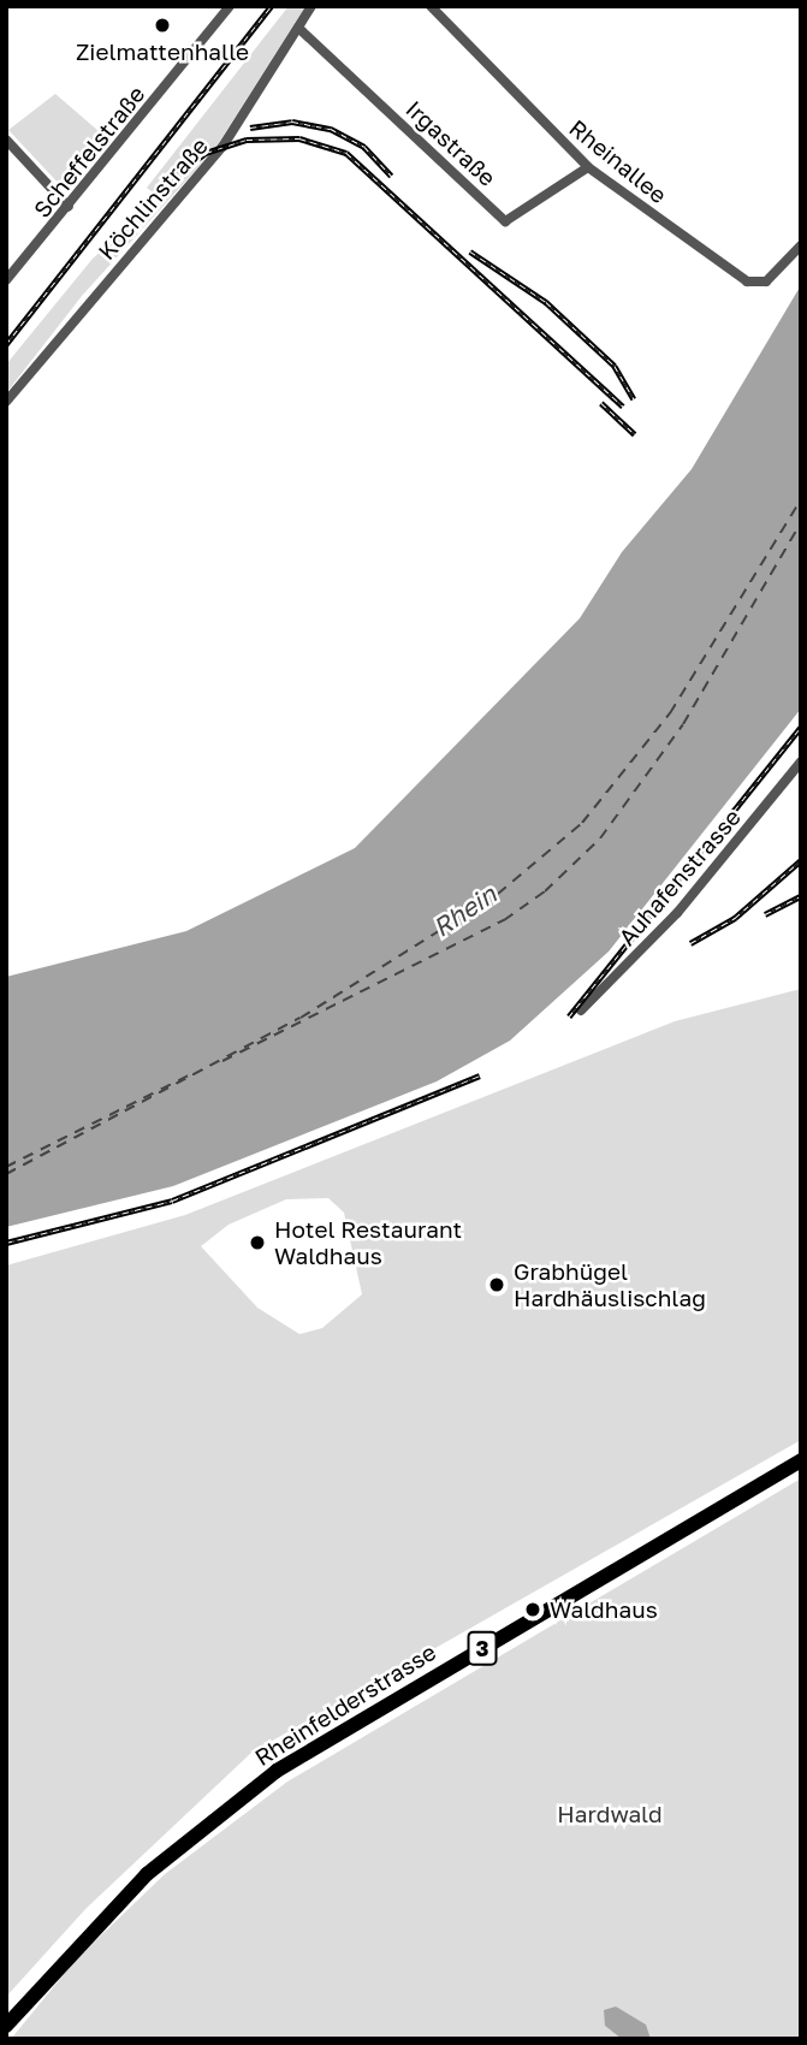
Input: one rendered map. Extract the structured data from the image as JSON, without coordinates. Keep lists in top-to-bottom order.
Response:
{
  "streets": {
    "main road": ["3", "Rheinfelderstrasse"],
    "street": [
      "Irgastraße",
      "Scheffelstraße",
      "Rheinallee",
      "Köchlinstraße",
      "Auhafenstrasse"
    ]
  },
  "crossings": [
    ["Irgastraße", "Rheinallee"],
    ["Irgastraße", "Köchlinstraße"]
  ],
  "water": ["Rhein"],
  "parks": ["Hardwald"],
  "places": [
    "Zielmattenhalle",
    "Hotel Restaurant Waldhaus",
    "Grabhügel Hardhäuslischlag",
    "Waldhaus"
  ]
}
